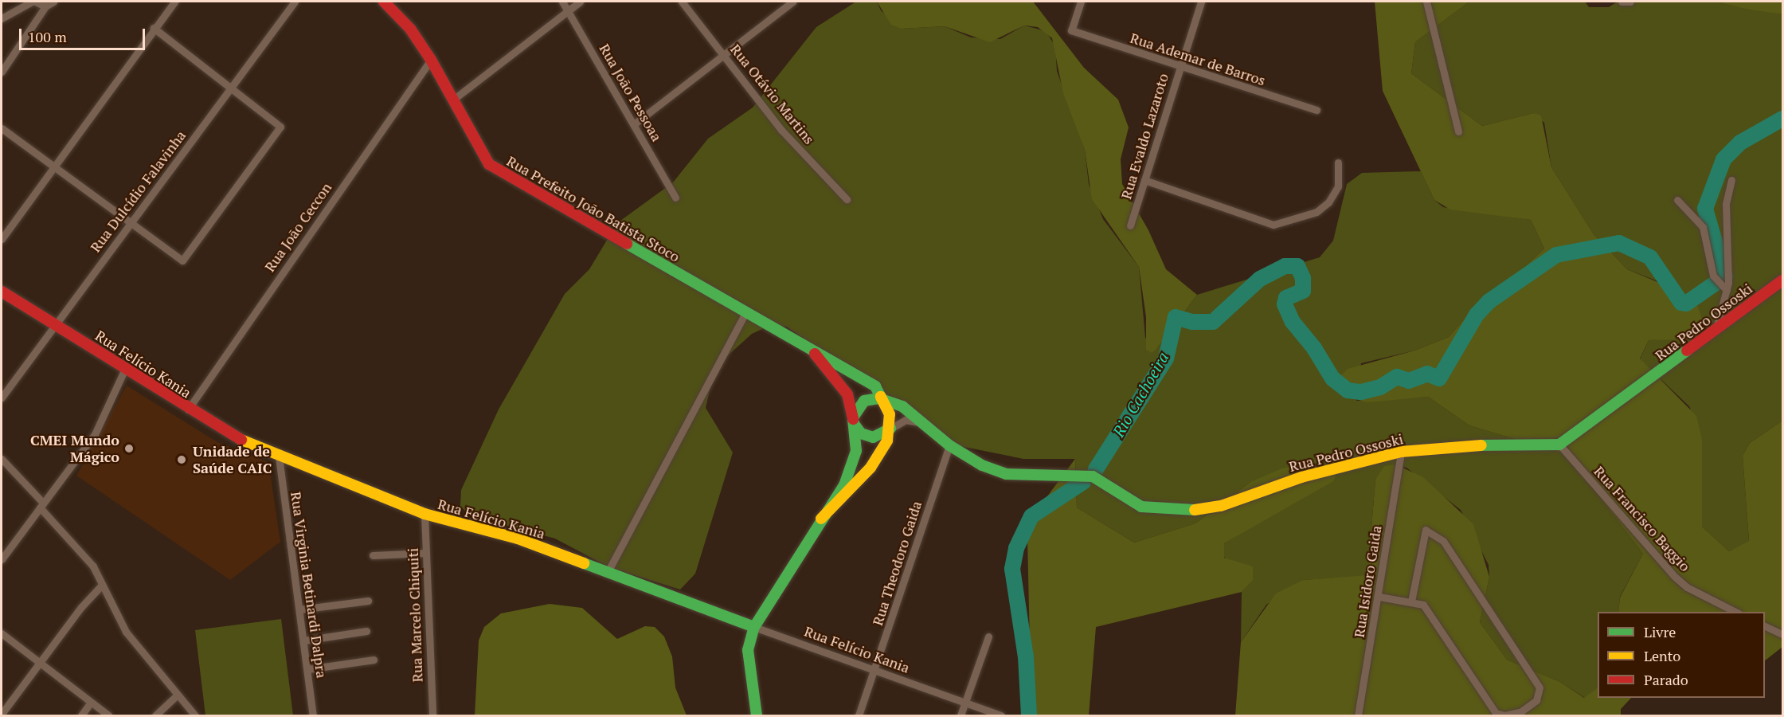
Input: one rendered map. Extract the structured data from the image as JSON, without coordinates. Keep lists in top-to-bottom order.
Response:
{
  "streets": {
    "street": [
      "Rua Ademar de Barros",
      "Rua João Pessoaa",
      "Rua Otávio Martins",
      "Rua Evaldo Lazaroto",
      "Rua Dulcídio Falavinha",
      "Rua Prefeito João Batista Stoco",
      "Rua João Ceccon",
      "Rua Pedro Ossoski",
      "Rua Felício Kania",
      "Rua Francisco Baggio",
      "Rua Theodoro Gaida",
      "Rua Isidoro Gaida",
      "Rua Virginia Betinardi Dalpra",
      "Rua Marcelo Chiquiti"
    ]
  },
  "crossings": [
    ["Rua Ademar de Barros", "Rua Evaldo Lazaroto"],
    ["Rua Dulcídio Falavinha", "Rua Felício Kania"],
    ["Rua Prefeito João Batista Stoco", "Rua João Ceccon"],
    ["Rua Prefeito João Batista Stoco", "Rua Pedro Ossoski"],
    ["Rua Prefeito João Batista Stoco", "Rua Felício Kania"],
    ["Rua João Ceccon", "Rua Felício Kania"],
    ["Rua Pedro Ossoski", "Rua Francisco Baggio"],
    ["Rua Pedro Ossoski", "Rua Theodoro Gaida"],
    ["Rua Pedro Ossoski", "Rua Isidoro Gaida"],
    ["Rua Felício Kania", "Rua Theodoro Gaida"],
    ["Rua Felício Kania", "Rua Virginia Betinardi Dalpra"],
    ["Rua Felício Kania", "Rua Marcelo Chiquiti"]
  ],
  "water": ["Rio Cachoeira"],
  "places": ["CMEI Mundo Mágico", "Unidade de Saúde CAIC"],
  "legend": ["Livre", "Lento", "Parado"],
  "scale_bar": "100 m"
}
